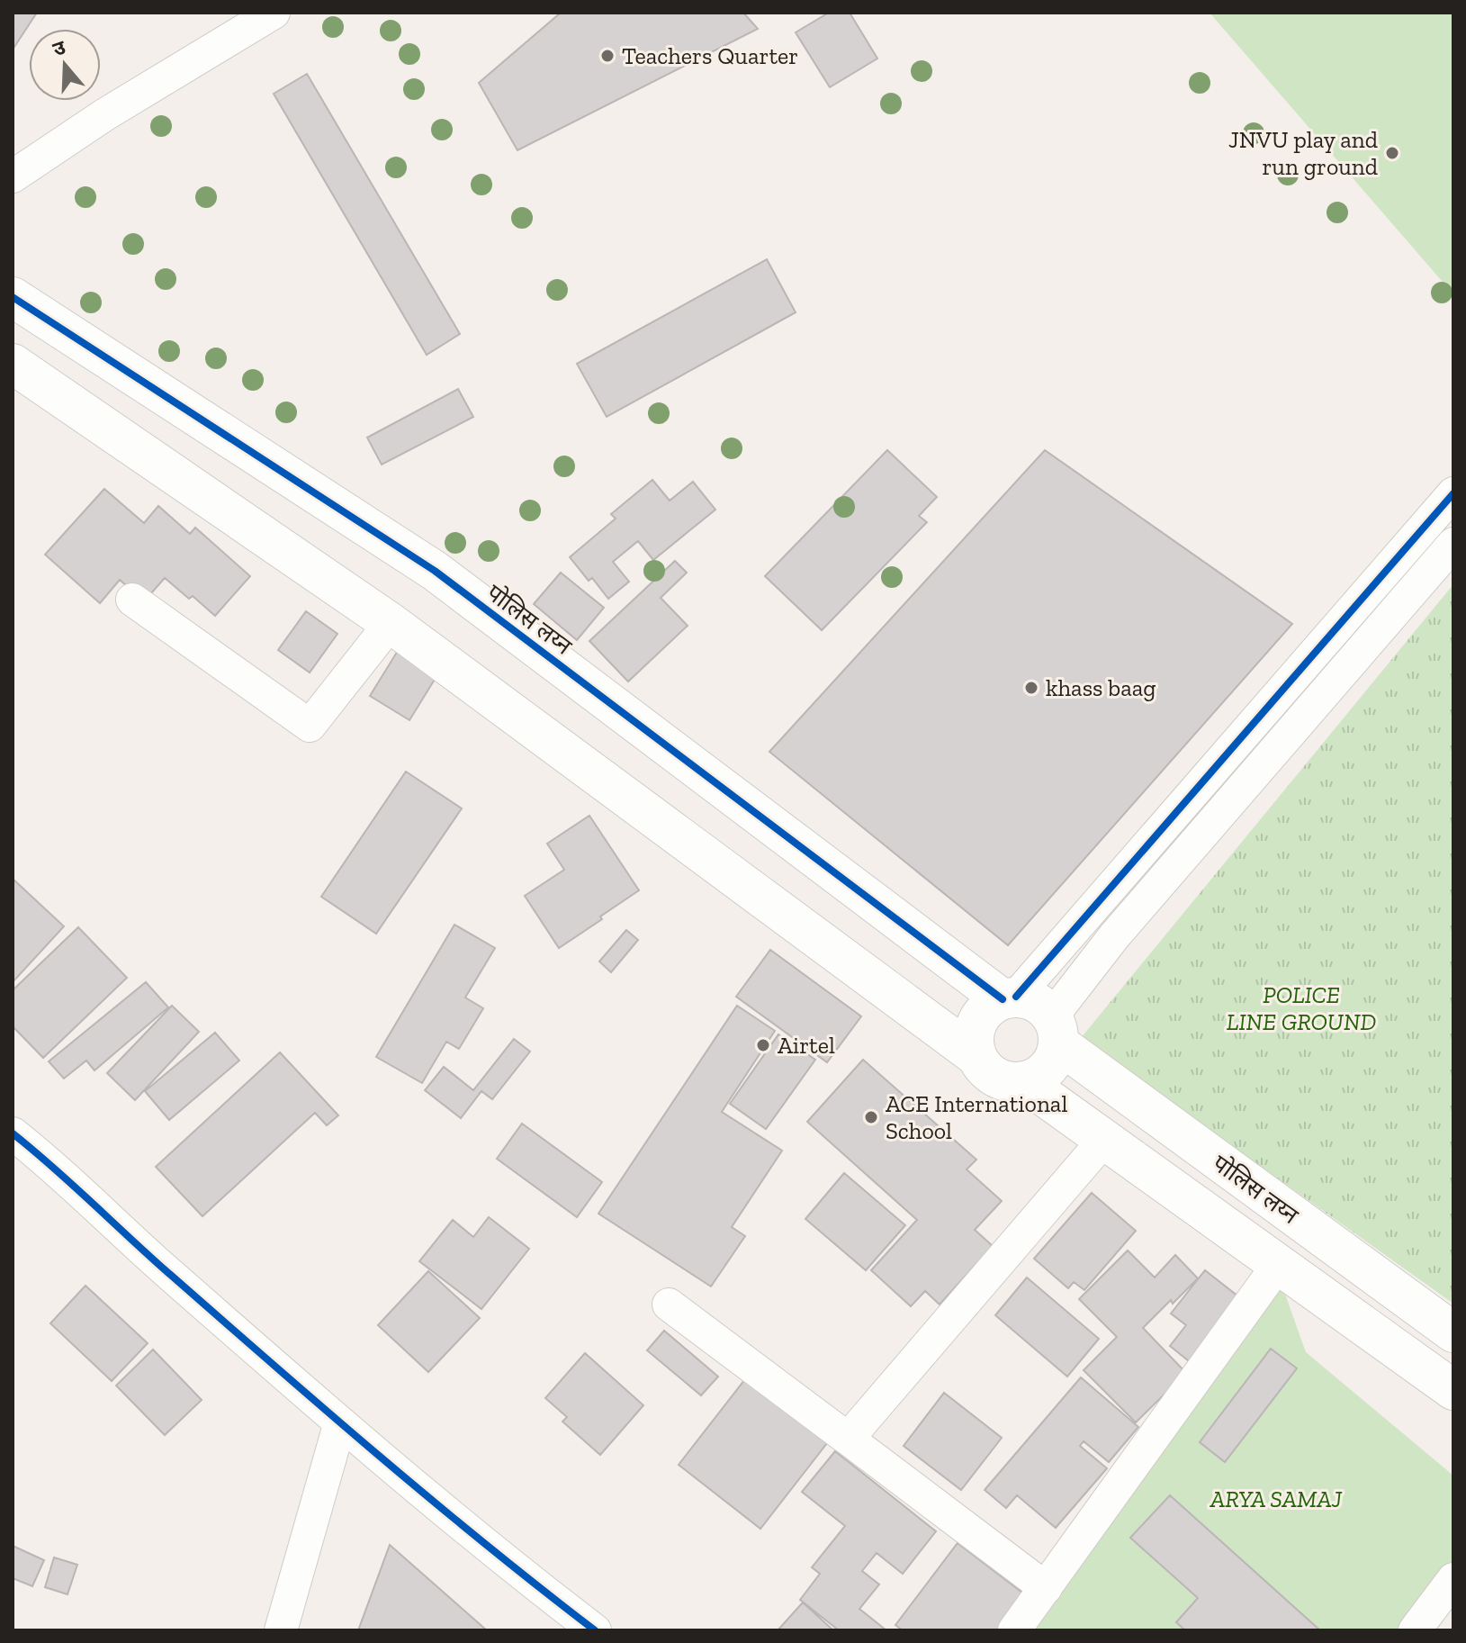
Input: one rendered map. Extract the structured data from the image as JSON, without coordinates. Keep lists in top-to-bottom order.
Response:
{
  "streets": {
    "street": ["पोलिस लय्न"]
  },
  "parks": ["POLICE LINE GROUND", "ARYA SAMAJ"],
  "places": [
    "Teachers Quarter",
    "JNVU play and run ground",
    "khass baag",
    "Airtel",
    "ACE International School"
  ],
  "north": "top"
}
